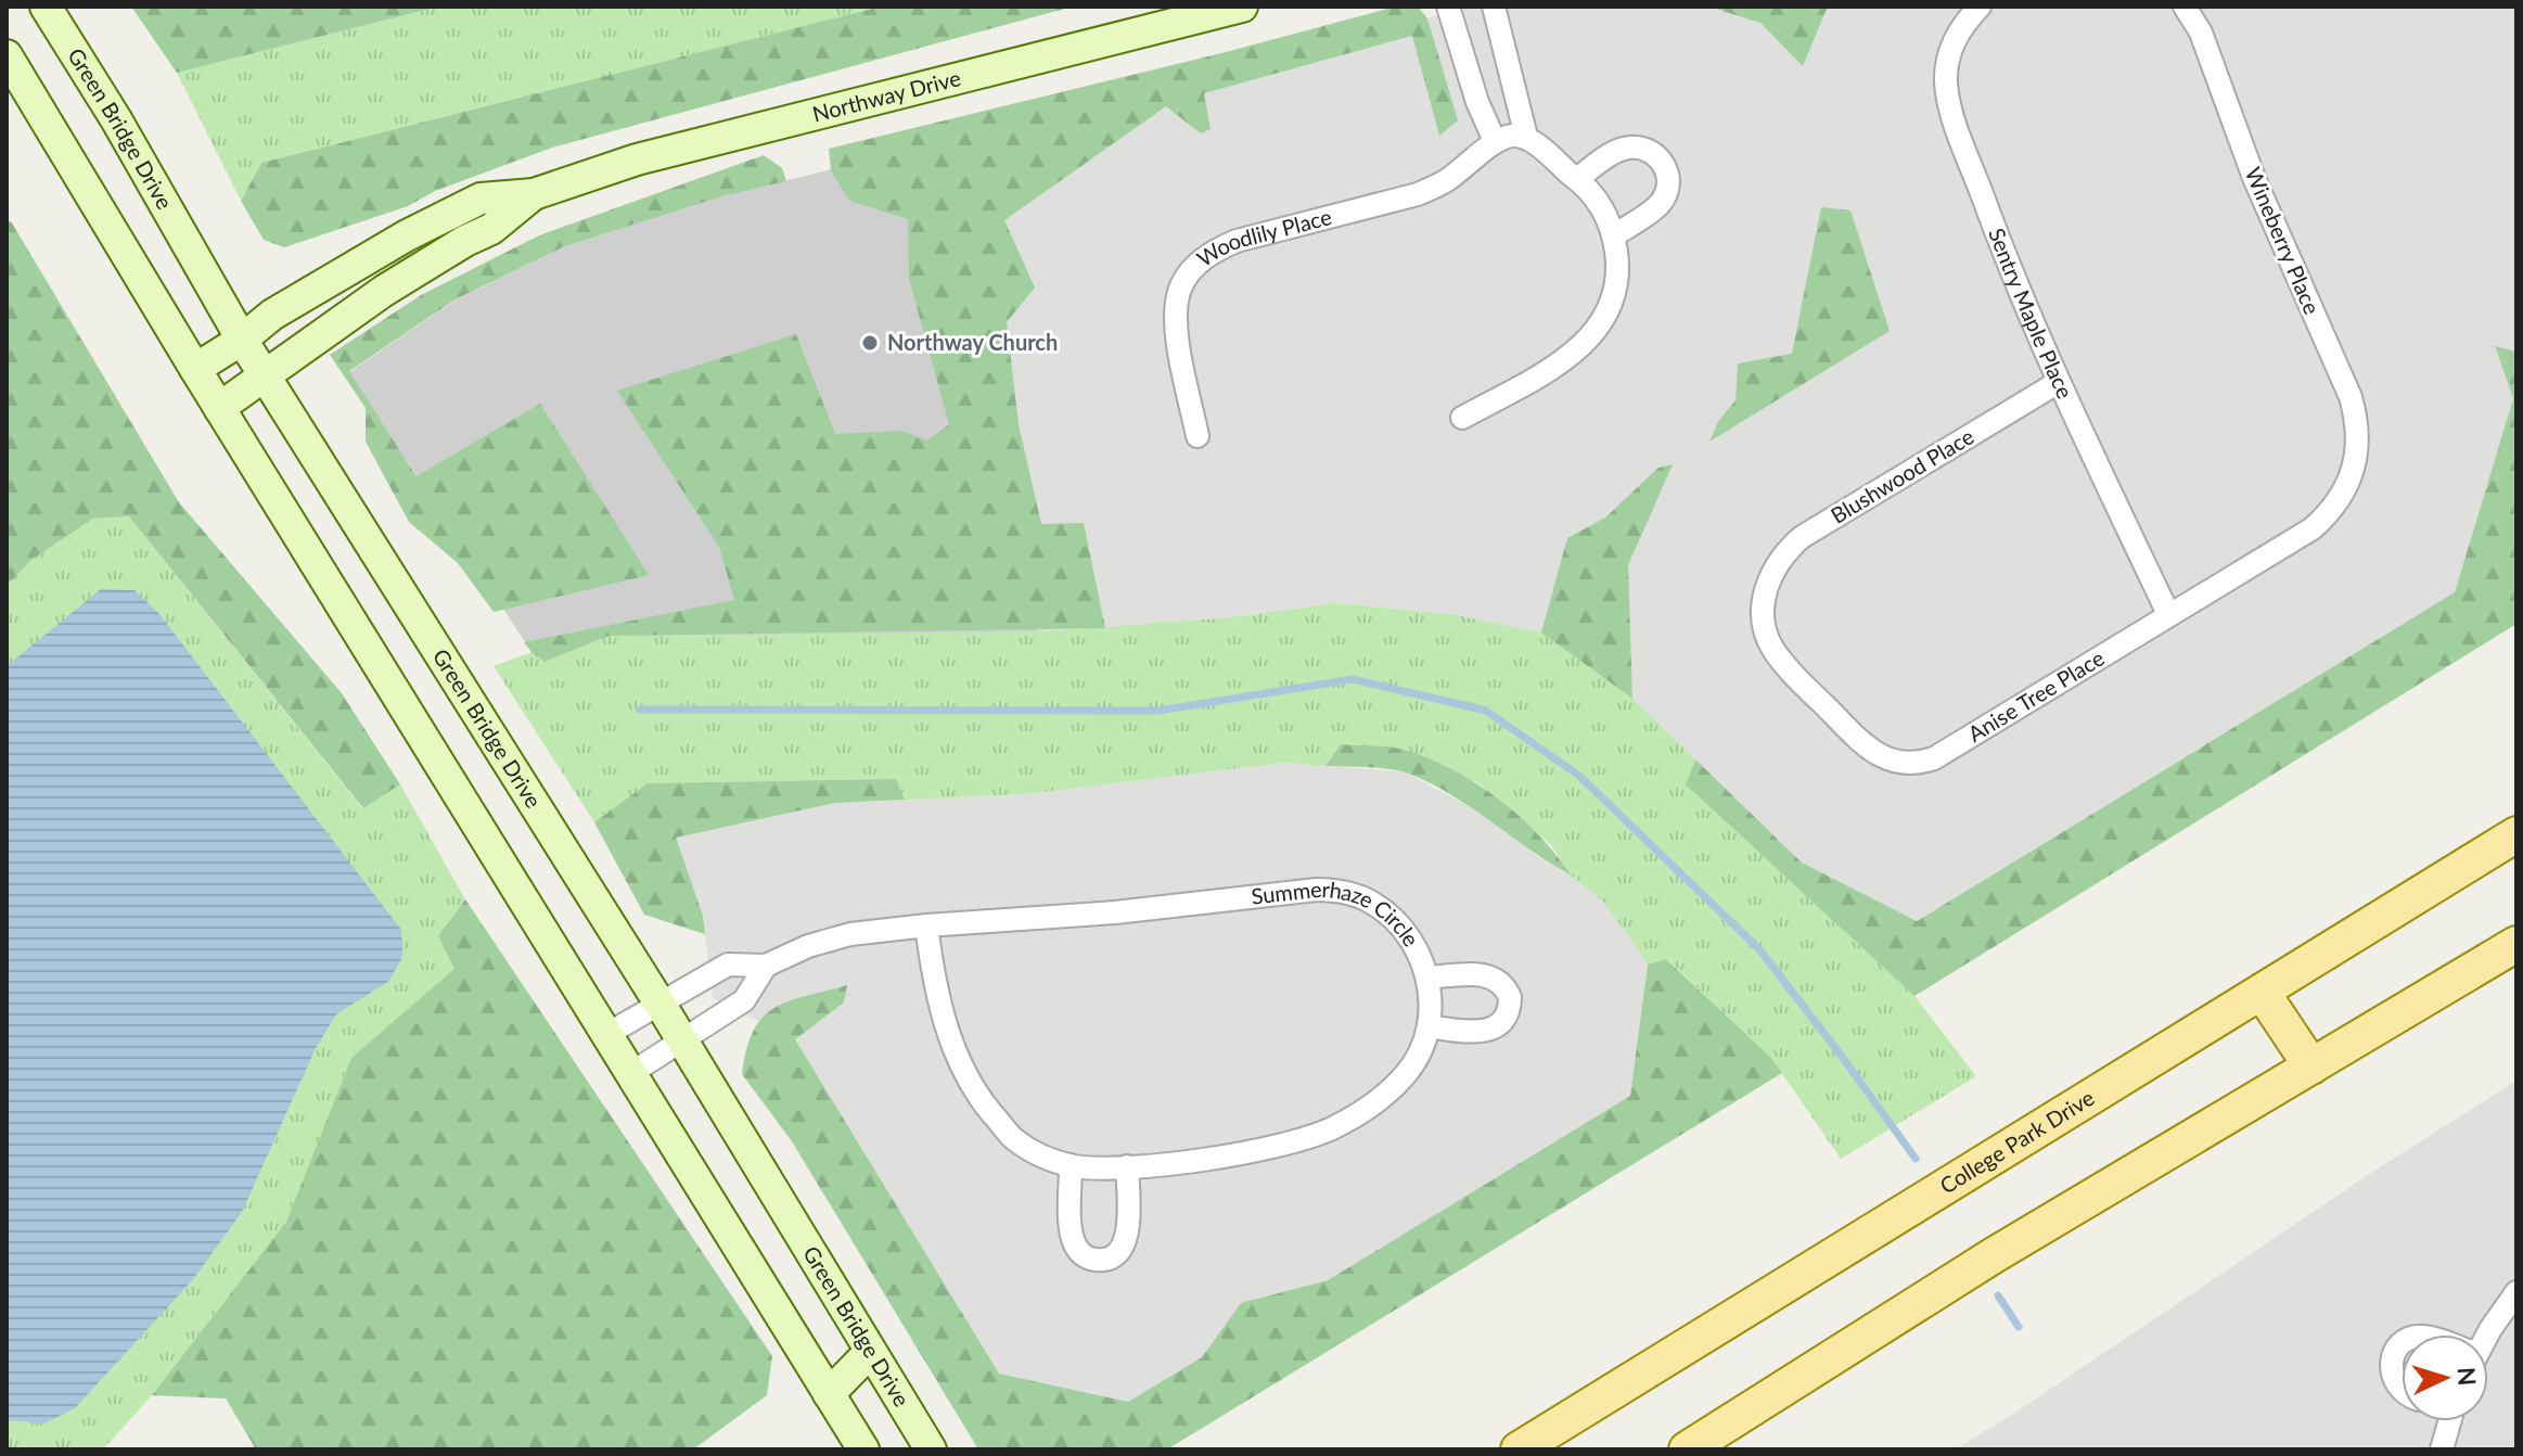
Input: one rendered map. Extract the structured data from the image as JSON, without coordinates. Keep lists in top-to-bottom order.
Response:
{
  "streets": {
    "main road": ["Northway Drive", "Green Bridge Drive", "College Park Drive"],
    "street": [
      "Wineberry Place",
      "Woodlily Place",
      "Sentry Maple Place",
      "Blushwood Place",
      "Anise Tree Place",
      "Summerhaze Circle"
    ]
  },
  "crossings": [
    ["Northway Drive", "Green Bridge Drive"],
    ["Green Bridge Drive", "Summerhaze Circle"],
    ["Wineberry Place", "Anise Tree Place"],
    ["Sentry Maple Place", "Blushwood Place"],
    ["Sentry Maple Place", "Anise Tree Place"],
    ["Blushwood Place", "Anise Tree Place"]
  ],
  "places": ["Northway Church"],
  "north": "right"
}
